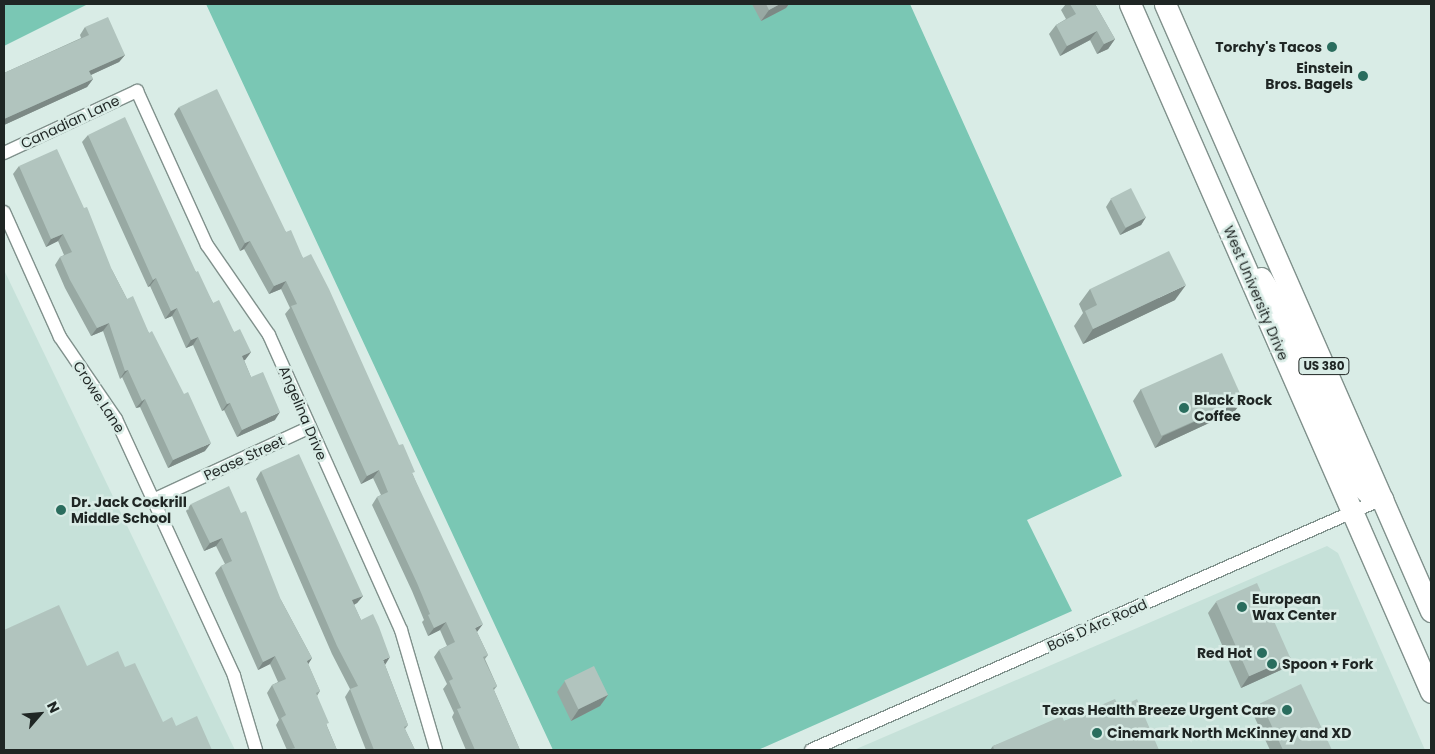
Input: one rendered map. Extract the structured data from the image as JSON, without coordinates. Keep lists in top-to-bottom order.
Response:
{
  "streets": {
    "highway": ["West University Drive", "US 380"],
    "street": [
      "Canadian Lane",
      "Crowe Lane",
      "Angelina Drive",
      "Pease Street",
      "Bois D'Arc Road"
    ]
  },
  "crossings": [
    ["Canadian Lane", "Angelina Drive"],
    ["West University Drive", "Bois D'Arc Road"],
    ["US 380", "Bois D'Arc Road"],
    ["Crowe Lane", "Pease Street"],
    ["Angelina Drive", "Pease Street"]
  ],
  "places": [
    "Torchy's Tacos",
    "Einstein Bros. Bagels",
    "Black Rock Coffee",
    "Dr. Jack Cockrill Middle School",
    "European Wax Center",
    "Red Hot",
    "Spoon + Fork",
    "Texas Health Breeze Urgent Care",
    "Cinemark North McKinney and XD"
  ],
  "north": "top right"
}
